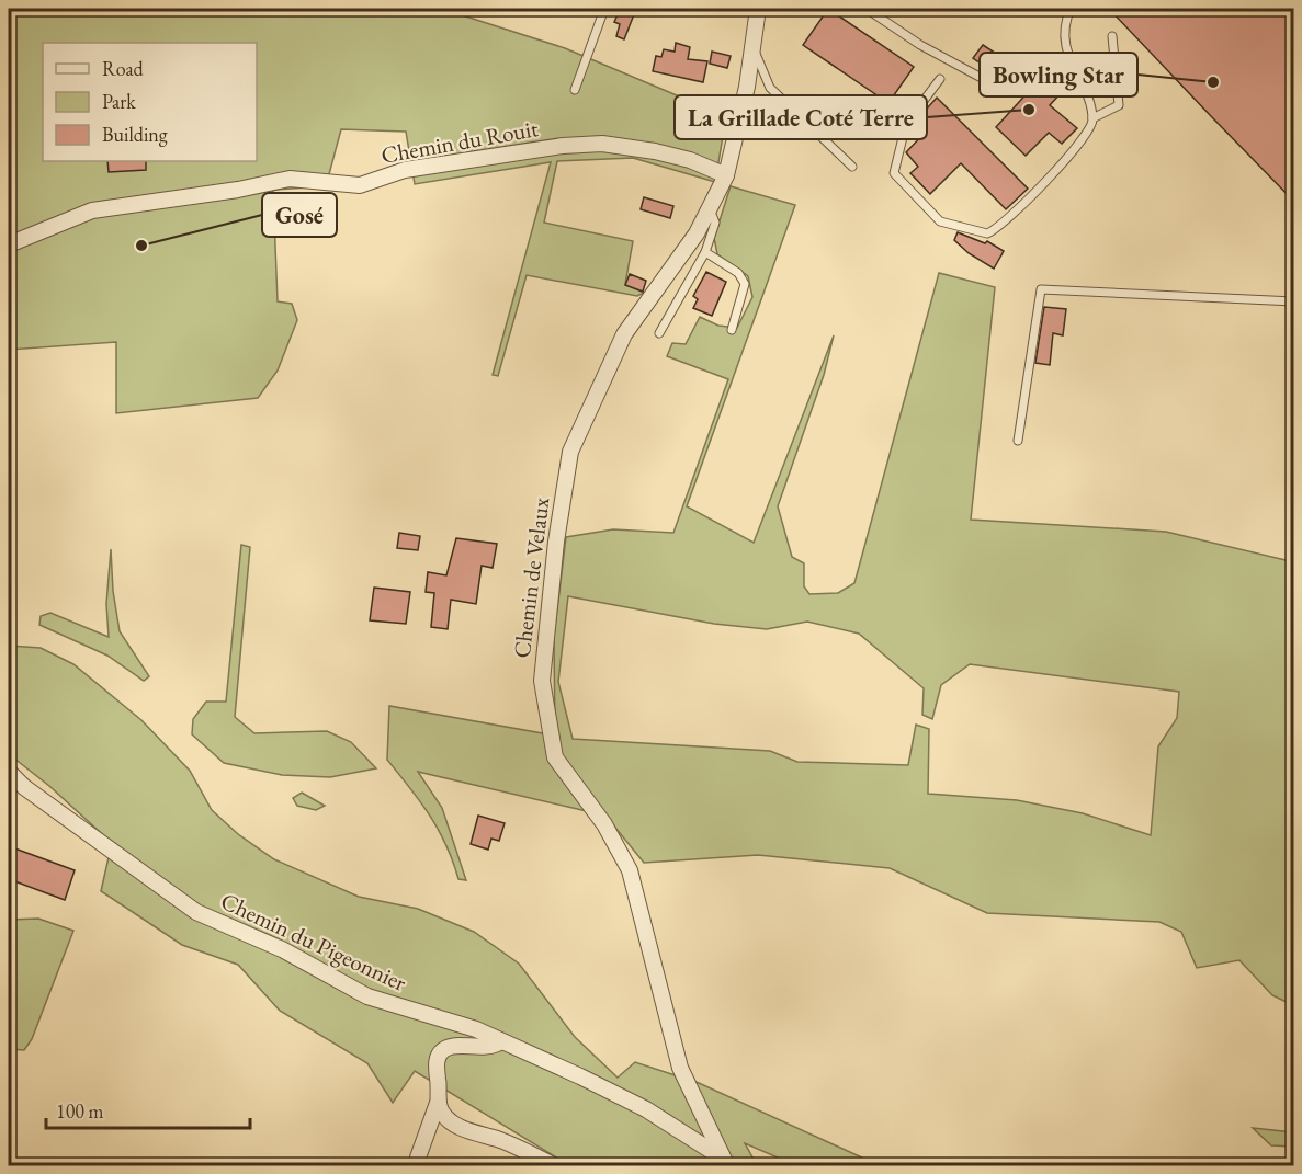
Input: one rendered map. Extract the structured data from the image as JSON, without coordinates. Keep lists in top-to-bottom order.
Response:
{
  "streets": {
    "street": ["Chemin du Rouit", "Chemin de Velaux", "Chemin du Pigeonnier"]
  },
  "crossings": [
    ["Chemin du Rouit", "Chemin de Velaux"],
    ["Chemin de Velaux", "Chemin du Pigeonnier"]
  ],
  "places": ["Bowling Star", "La Grillade Coté Terre", "Gosé"],
  "legend": ["Road", "Park", "Building"],
  "scale_bar": "100 m"
}
